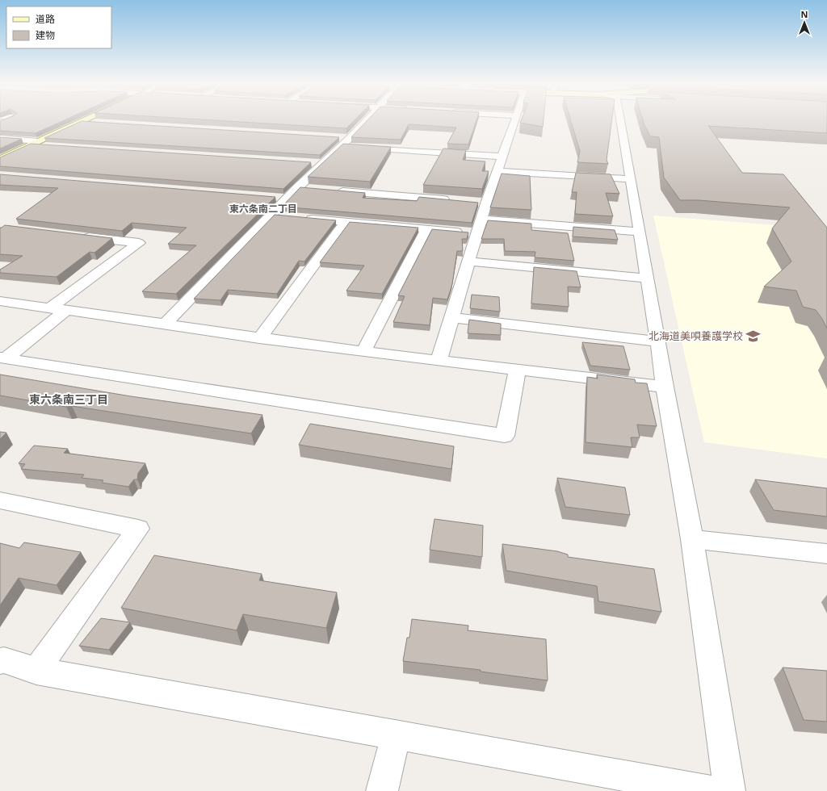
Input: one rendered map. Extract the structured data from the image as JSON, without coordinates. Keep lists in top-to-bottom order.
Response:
{
  "districts": ["東六条南二丁目", "東六条南三丁目"],
  "places": {
    "school or university": ["北海道美唄養護学校"]
  },
  "legend": ["道路", "建物"],
  "north": "top"
}
